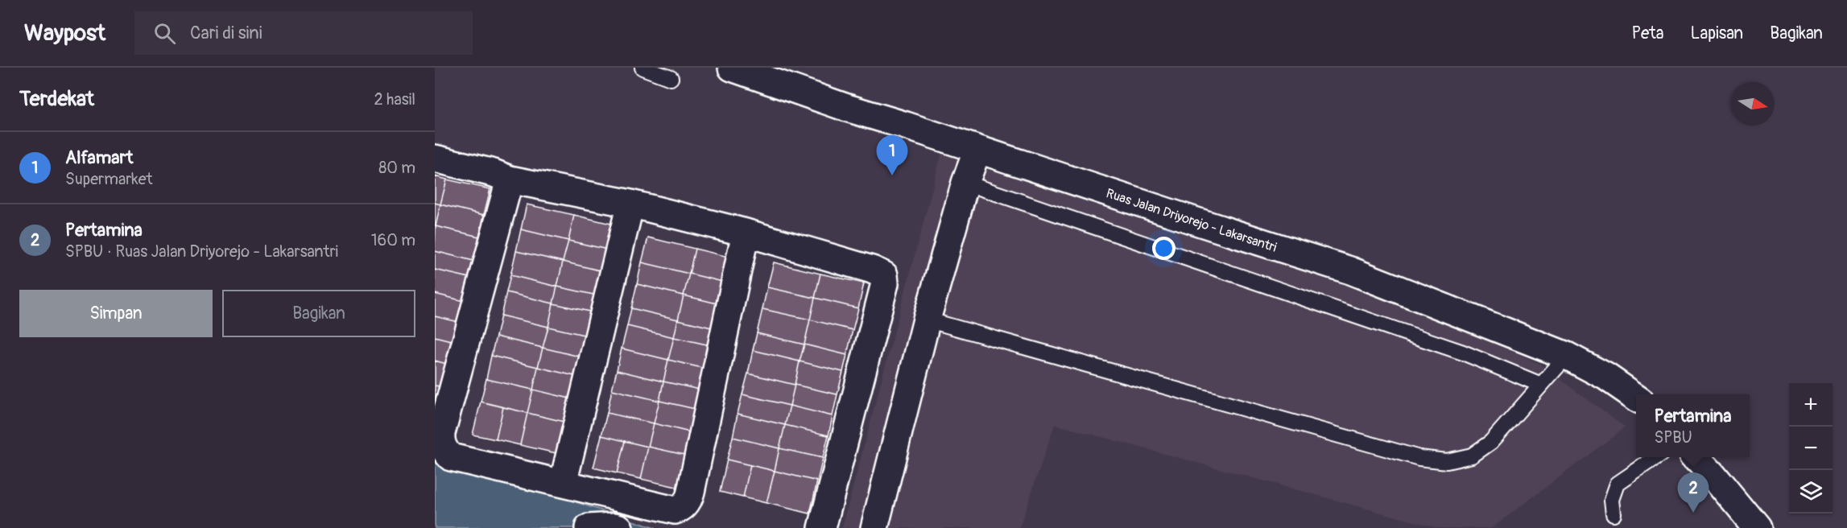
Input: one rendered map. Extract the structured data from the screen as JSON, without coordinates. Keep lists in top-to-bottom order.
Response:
{
  "streets": {
    "street": ["Ruas Jalan Driyorejo - Lakarsantri"]
  },
  "north": "right",
  "page": {
    "header": "Waypost",
    "search": "Cari di sini",
    "nav": ["Peta", "Lapisan", "Bagikan"],
    "heading": ["Terdekat", "2 hasil"],
    "list": [
      {
        "mark": "1",
        "name": "Alfamart",
        "note": "Supermarket",
        "value": "80 m"
      },
      {
        "mark": "2",
        "name": "Pertamina",
        "note": "SPBU · Ruas Jalan Driyorejo - Lakarsantri",
        "value": "160 m"
      }
    ],
    "pins": ["1", "2"],
    "buttons": ["Simpan", "Bagikan"],
    "map_buttons": ["+", "−"],
    "popup": ["Pertamina", "SPBU"]
  }
}
